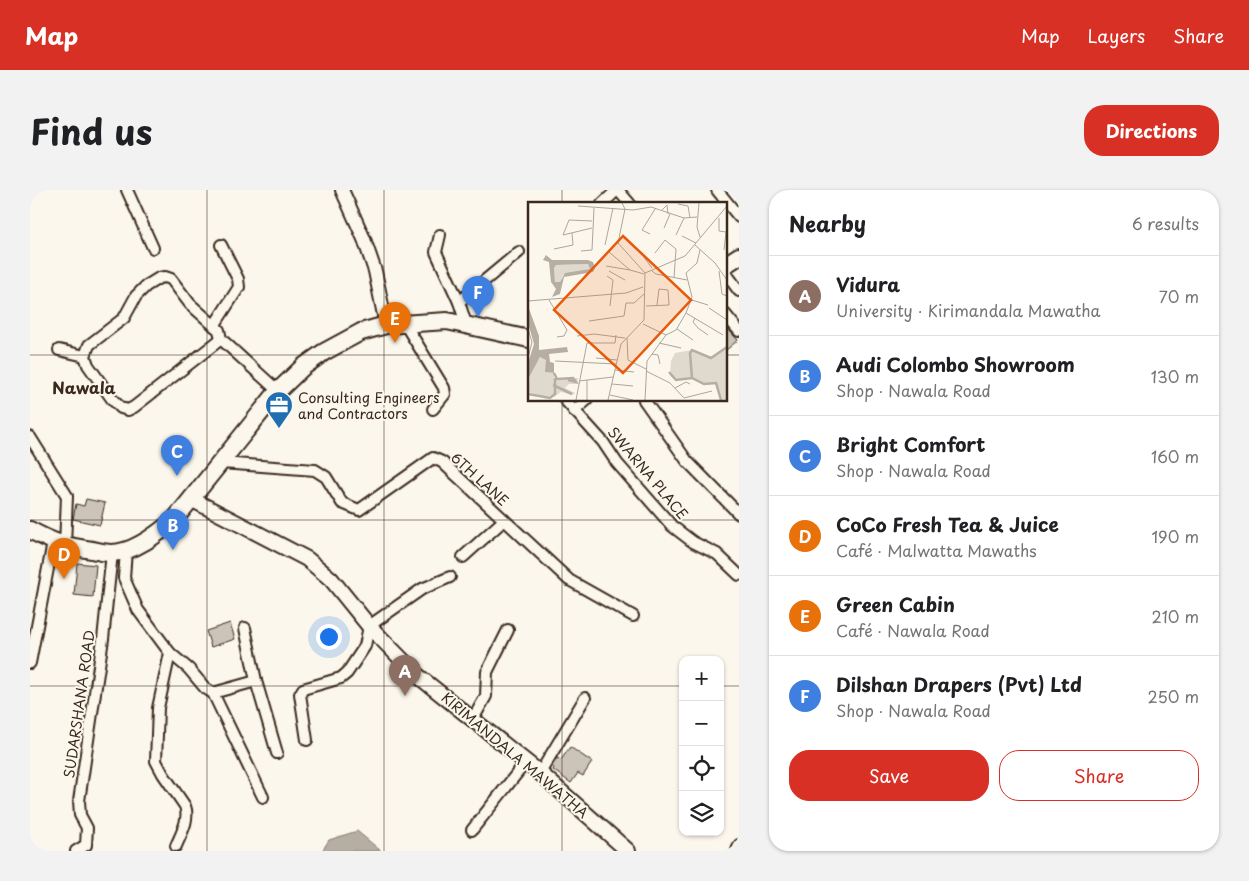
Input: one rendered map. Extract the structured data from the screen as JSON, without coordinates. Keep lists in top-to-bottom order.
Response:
{
  "streets": {
    "main road": ["KIRIMANDALA MAWATHA"],
    "street": ["SWARNA PLACE", "6TH LANE", "SUDARSHANA ROAD"]
  },
  "districts": ["Nawala"],
  "places": {
    "office": ["Consulting Engineers and Contractors"]
  },
  "page": {
    "header": "Map",
    "nav": ["Map", "Layers", "Share"],
    "title": "Find us",
    "buttons": [
      "Directions",
      ["Save", "Share"]
    ],
    "heading": ["Nearby", "6 results"],
    "list": [
      {
        "mark": "A",
        "name": "Vidura",
        "note": "University · Kirimandala Mawatha",
        "value": "70 m"
      },
      {
        "mark": "B",
        "name": "Audi Colombo Showroom",
        "note": "Shop · Nawala Road",
        "value": "130 m"
      },
      {
        "mark": "C",
        "name": "Bright Comfort",
        "note": "Shop · Nawala Road",
        "value": "160 m"
      },
      {
        "mark": "D",
        "name": "CoCo Fresh Tea & Juice",
        "note": "Café · Malwatta Mawaths",
        "value": "190 m"
      },
      {
        "mark": "E",
        "name": "Green Cabin",
        "note": "Café · Nawala Road",
        "value": "210 m"
      },
      {
        "mark": "F",
        "name": "Dilshan Drapers (Pvt) Ltd",
        "note": "Shop · Nawala Road",
        "value": "250 m"
      }
    ],
    "pins": [
      "F",
      "E",
      "C",
      "B",
      "D",
      "A"
    ],
    "map_buttons": ["+", "−"]
  }
}
